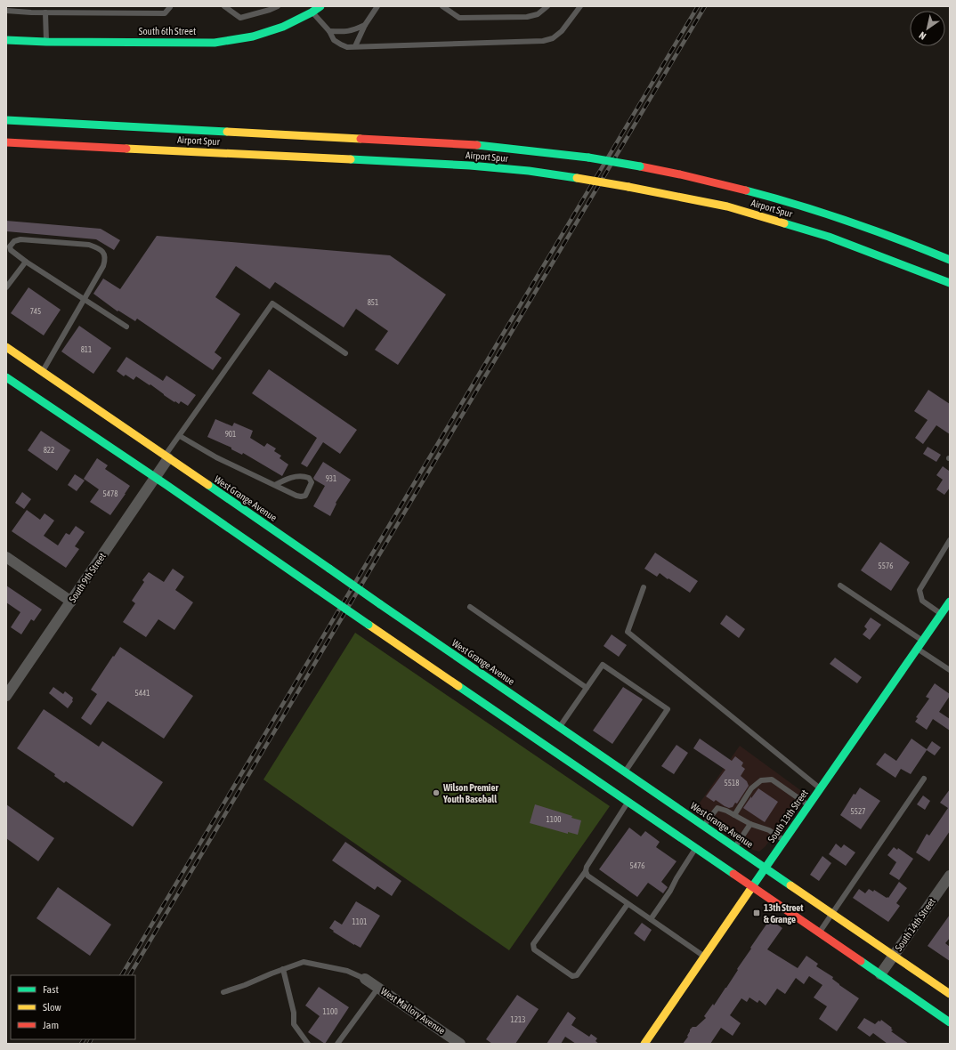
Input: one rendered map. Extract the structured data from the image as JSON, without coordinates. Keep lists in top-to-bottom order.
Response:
{
  "streets": {
    "main road": [
      "South 6th Street",
      "Airport Spur",
      "West Grange Avenue",
      "South 13th Street"
    ],
    "street": ["South 9th Street", "South 14th Street", "West Mallory Avenue"]
  },
  "crossings": [
    ["West Grange Avenue", "South 9th Street"],
    ["West Grange Avenue", "South 13th Street"],
    ["West Grange Avenue", "South 14th Street"]
  ],
  "places": {
    "other": ["Wilson Premier Youth Baseball"],
    "transit": ["13th Street & Grange"]
  },
  "house_numbers": [
    "851",
    "745",
    "811",
    "901",
    "822",
    "931",
    "5478",
    "5576",
    "5441",
    "5518",
    "5527",
    "1100",
    "5476",
    "1101",
    "1100",
    "1213"
  ],
  "legend": ["Fast", "Slow", "Jam"],
  "north": "bottom left"
}
